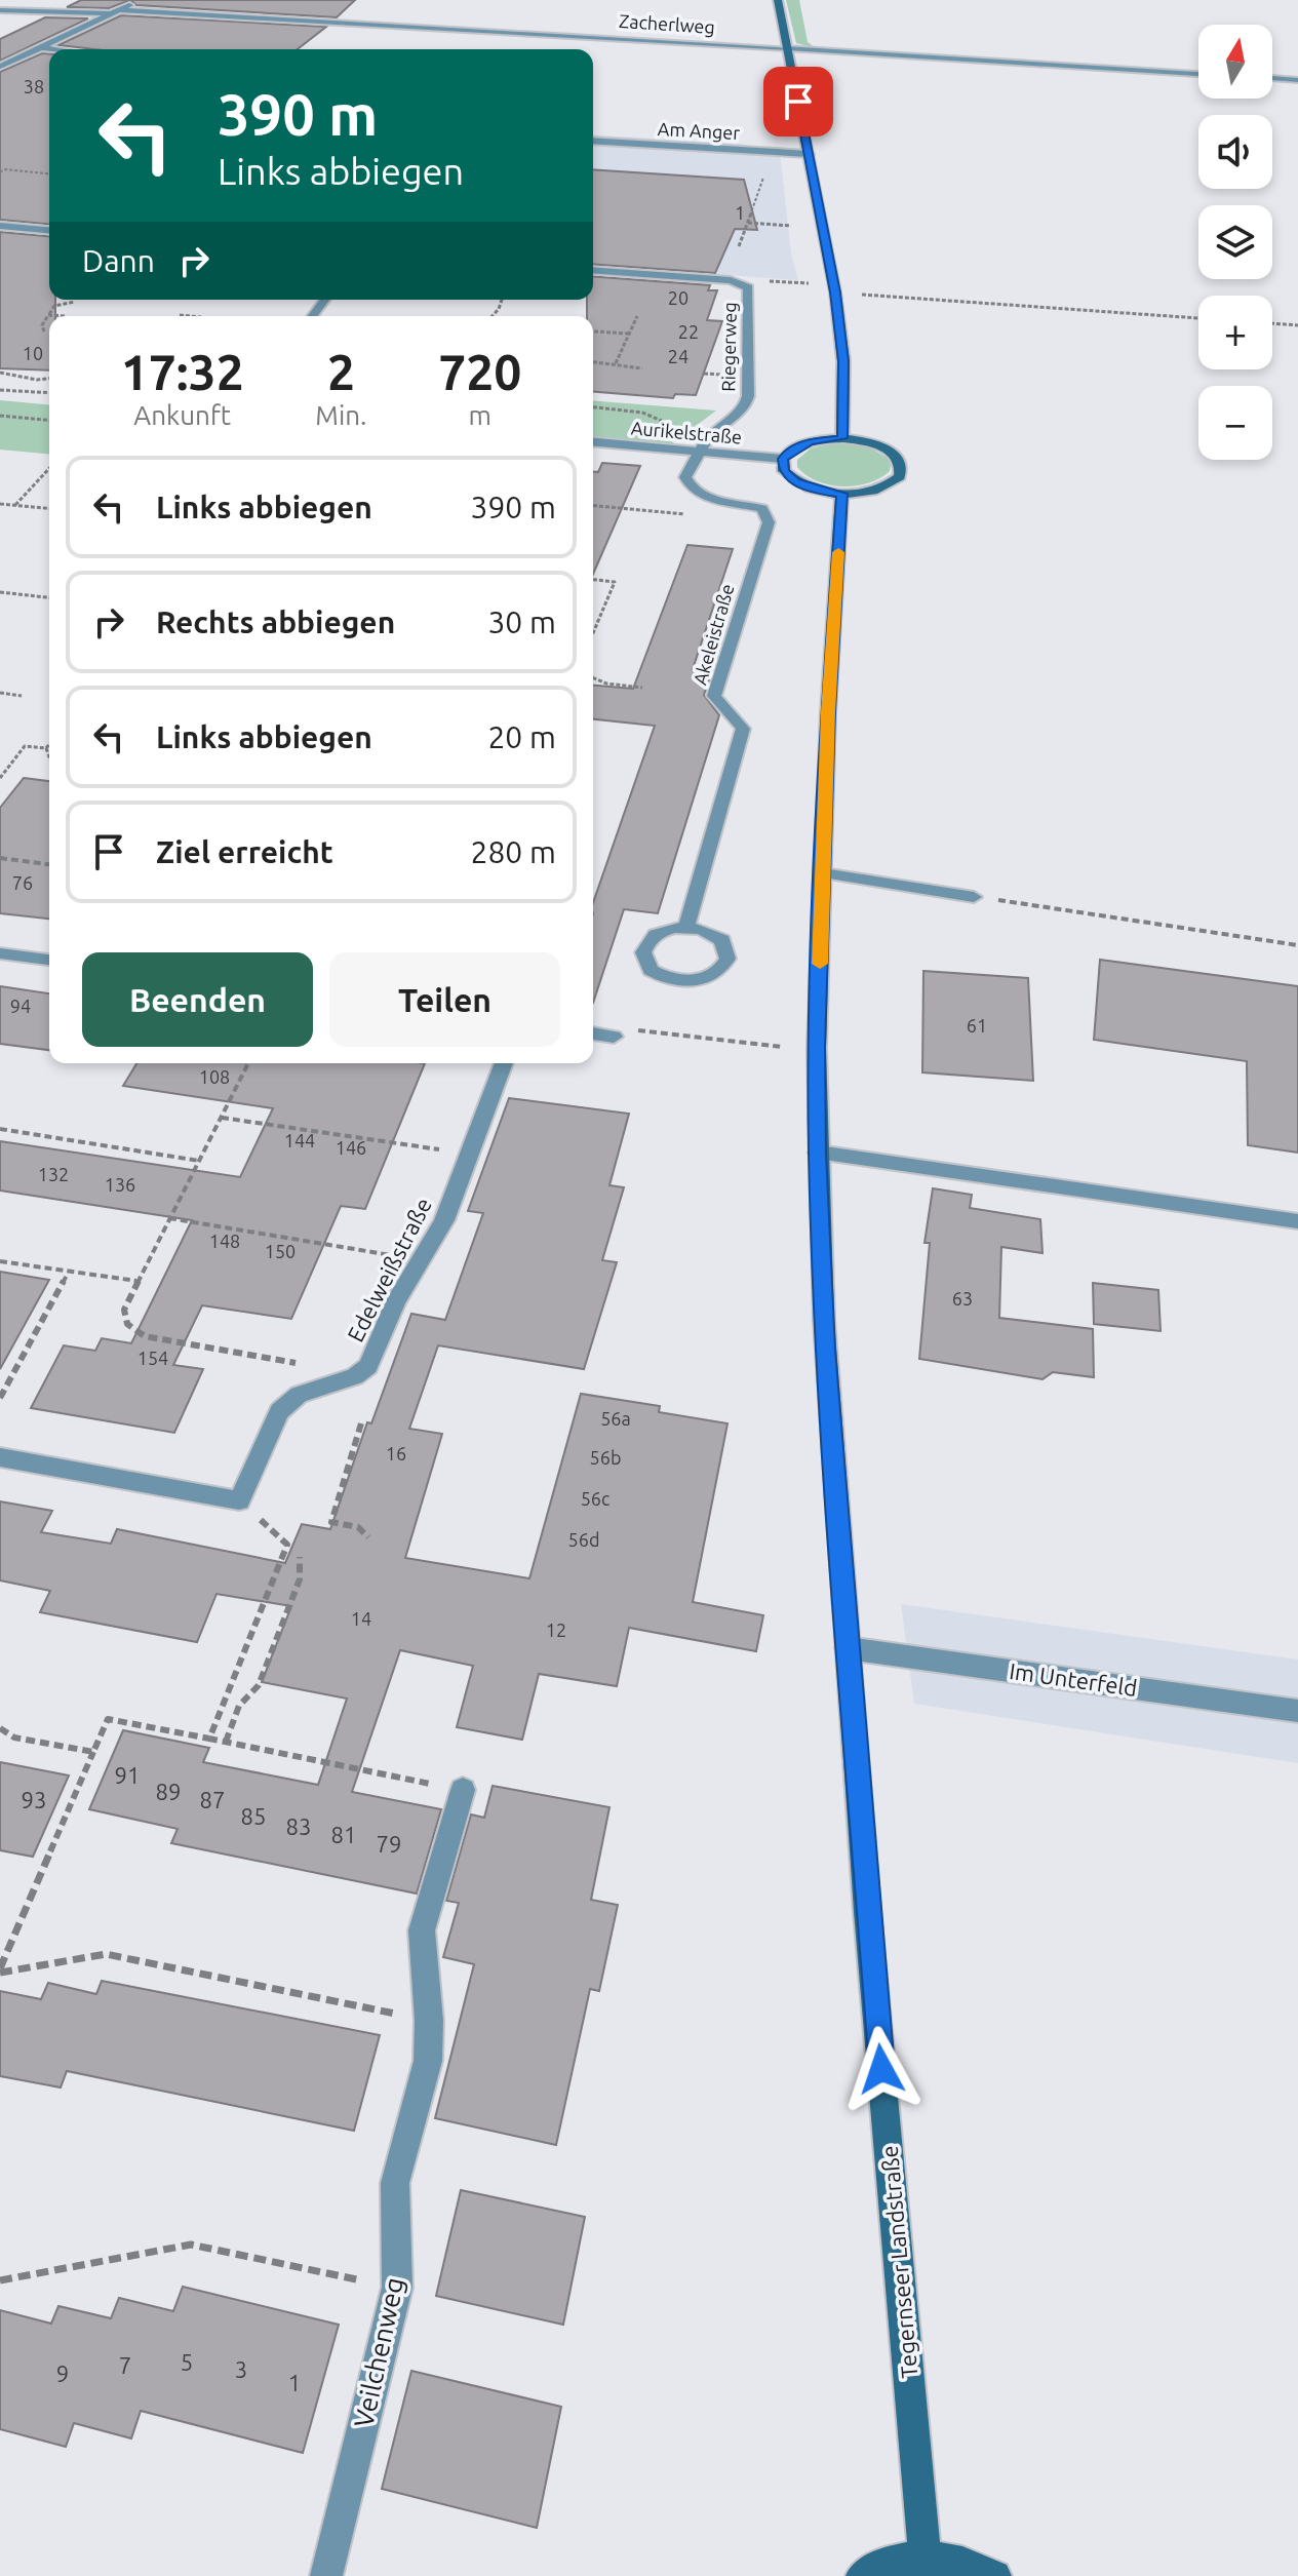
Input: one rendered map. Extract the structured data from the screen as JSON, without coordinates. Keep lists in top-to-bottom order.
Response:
{
  "streets": {
    "main road": ["Tegernseer Landstraße"],
    "street": [
      "Zacherlweg",
      "Am Anger",
      "Riegerweg",
      "Aurikelstraße",
      "Akeleistraße",
      "Edelweißstraße",
      "Im Unterfeld",
      "Veilchenweg"
    ]
  },
  "crossings": [
    ["Riegerweg", "Aurikelstraße"],
    ["Riegerweg", "Akeleistraße"],
    ["Aurikelstraße", "Akeleistraße"],
    ["Im Unterfeld", "Tegernseer Landstraße"]
  ],
  "house_numbers": [
    "38",
    "1",
    "20",
    "22",
    "10",
    "24",
    "76",
    "94",
    "61",
    "108",
    "144",
    "146",
    "132",
    "136",
    "148",
    "150",
    "63",
    "154",
    "56a",
    "16",
    "56b",
    "56c",
    "56d",
    "14",
    "12",
    "91",
    "89",
    "93",
    "87",
    "85",
    "83",
    "81",
    "79",
    "5",
    "7",
    "3",
    "9",
    "1"
  ],
  "north": "top",
  "page": {
    "map_buttons": ["+", "−"],
    "turn": ["390 m", "Links abbiegen"],
    "then": "Dann",
    "eta": [
      "17:32",
      "Ankunft",
      "2",
      "Min.",
      "720",
      "m"
    ],
    "list": [
      {
        "name": "Links abbiegen",
        "value": "390 m"
      },
      {
        "name": "Rechts abbiegen",
        "value": "30 m"
      },
      {
        "name": "Links abbiegen",
        "value": "20 m"
      },
      {
        "name": "Ziel erreicht",
        "value": "280 m"
      }
    ],
    "buttons": ["Beenden", "Teilen"]
  }
}
